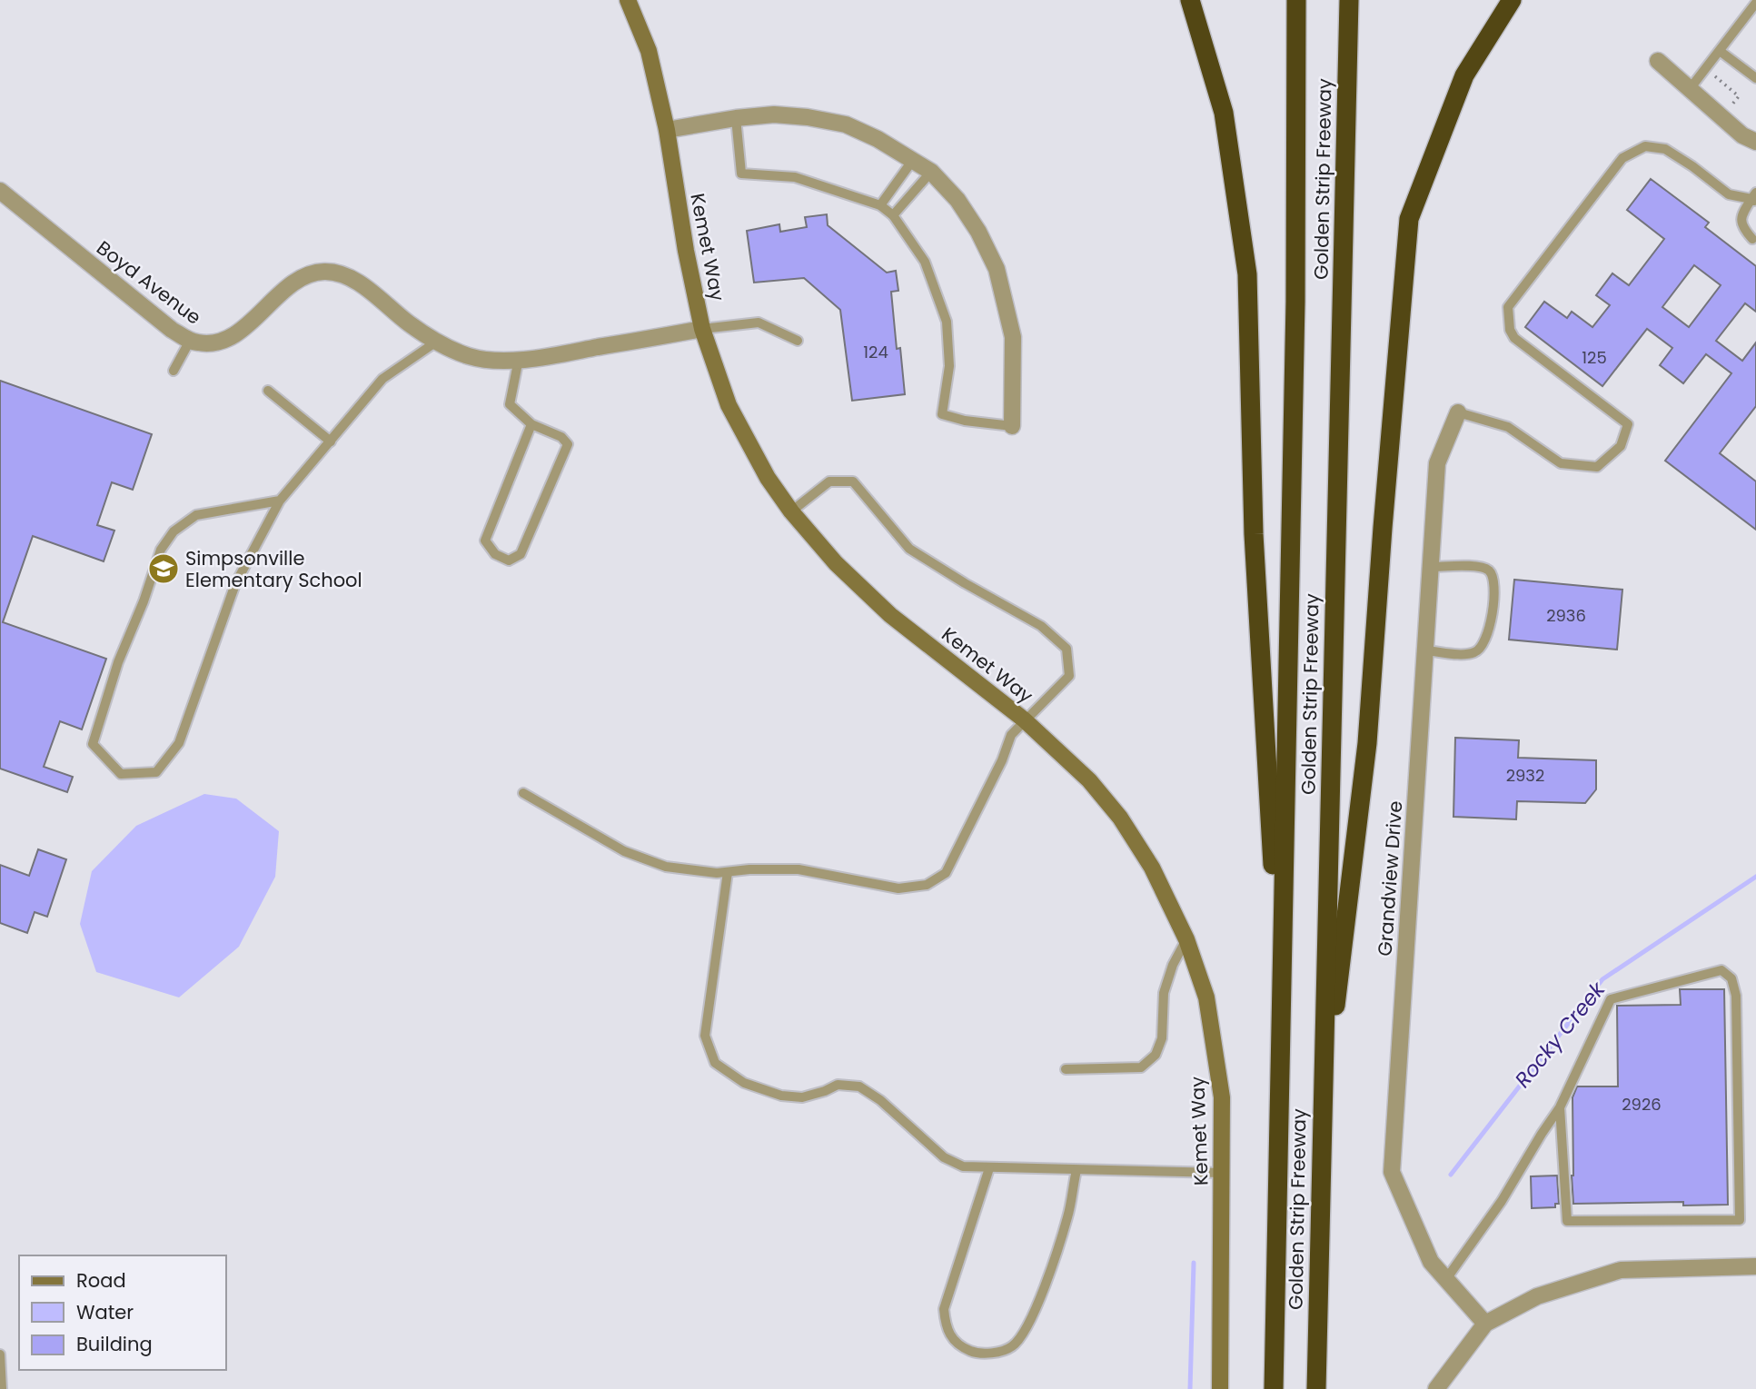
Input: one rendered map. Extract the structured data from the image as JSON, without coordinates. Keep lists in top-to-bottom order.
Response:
{
  "streets": {
    "highway": ["Golden Strip Freeway"],
    "street": ["Kemet Way", "Boyd Avenue", "Grandview Drive"]
  },
  "crossings": [
    ["Kemet Way", "Boyd Avenue"]
  ],
  "water": ["Rocky Creek"],
  "places": {
    "school or university": ["Simpsonville Elementary School"]
  },
  "house_numbers": [
    "124",
    "125",
    "2936",
    "2932",
    "2926"
  ],
  "legend": ["Road", "Water", "Building"]
}
